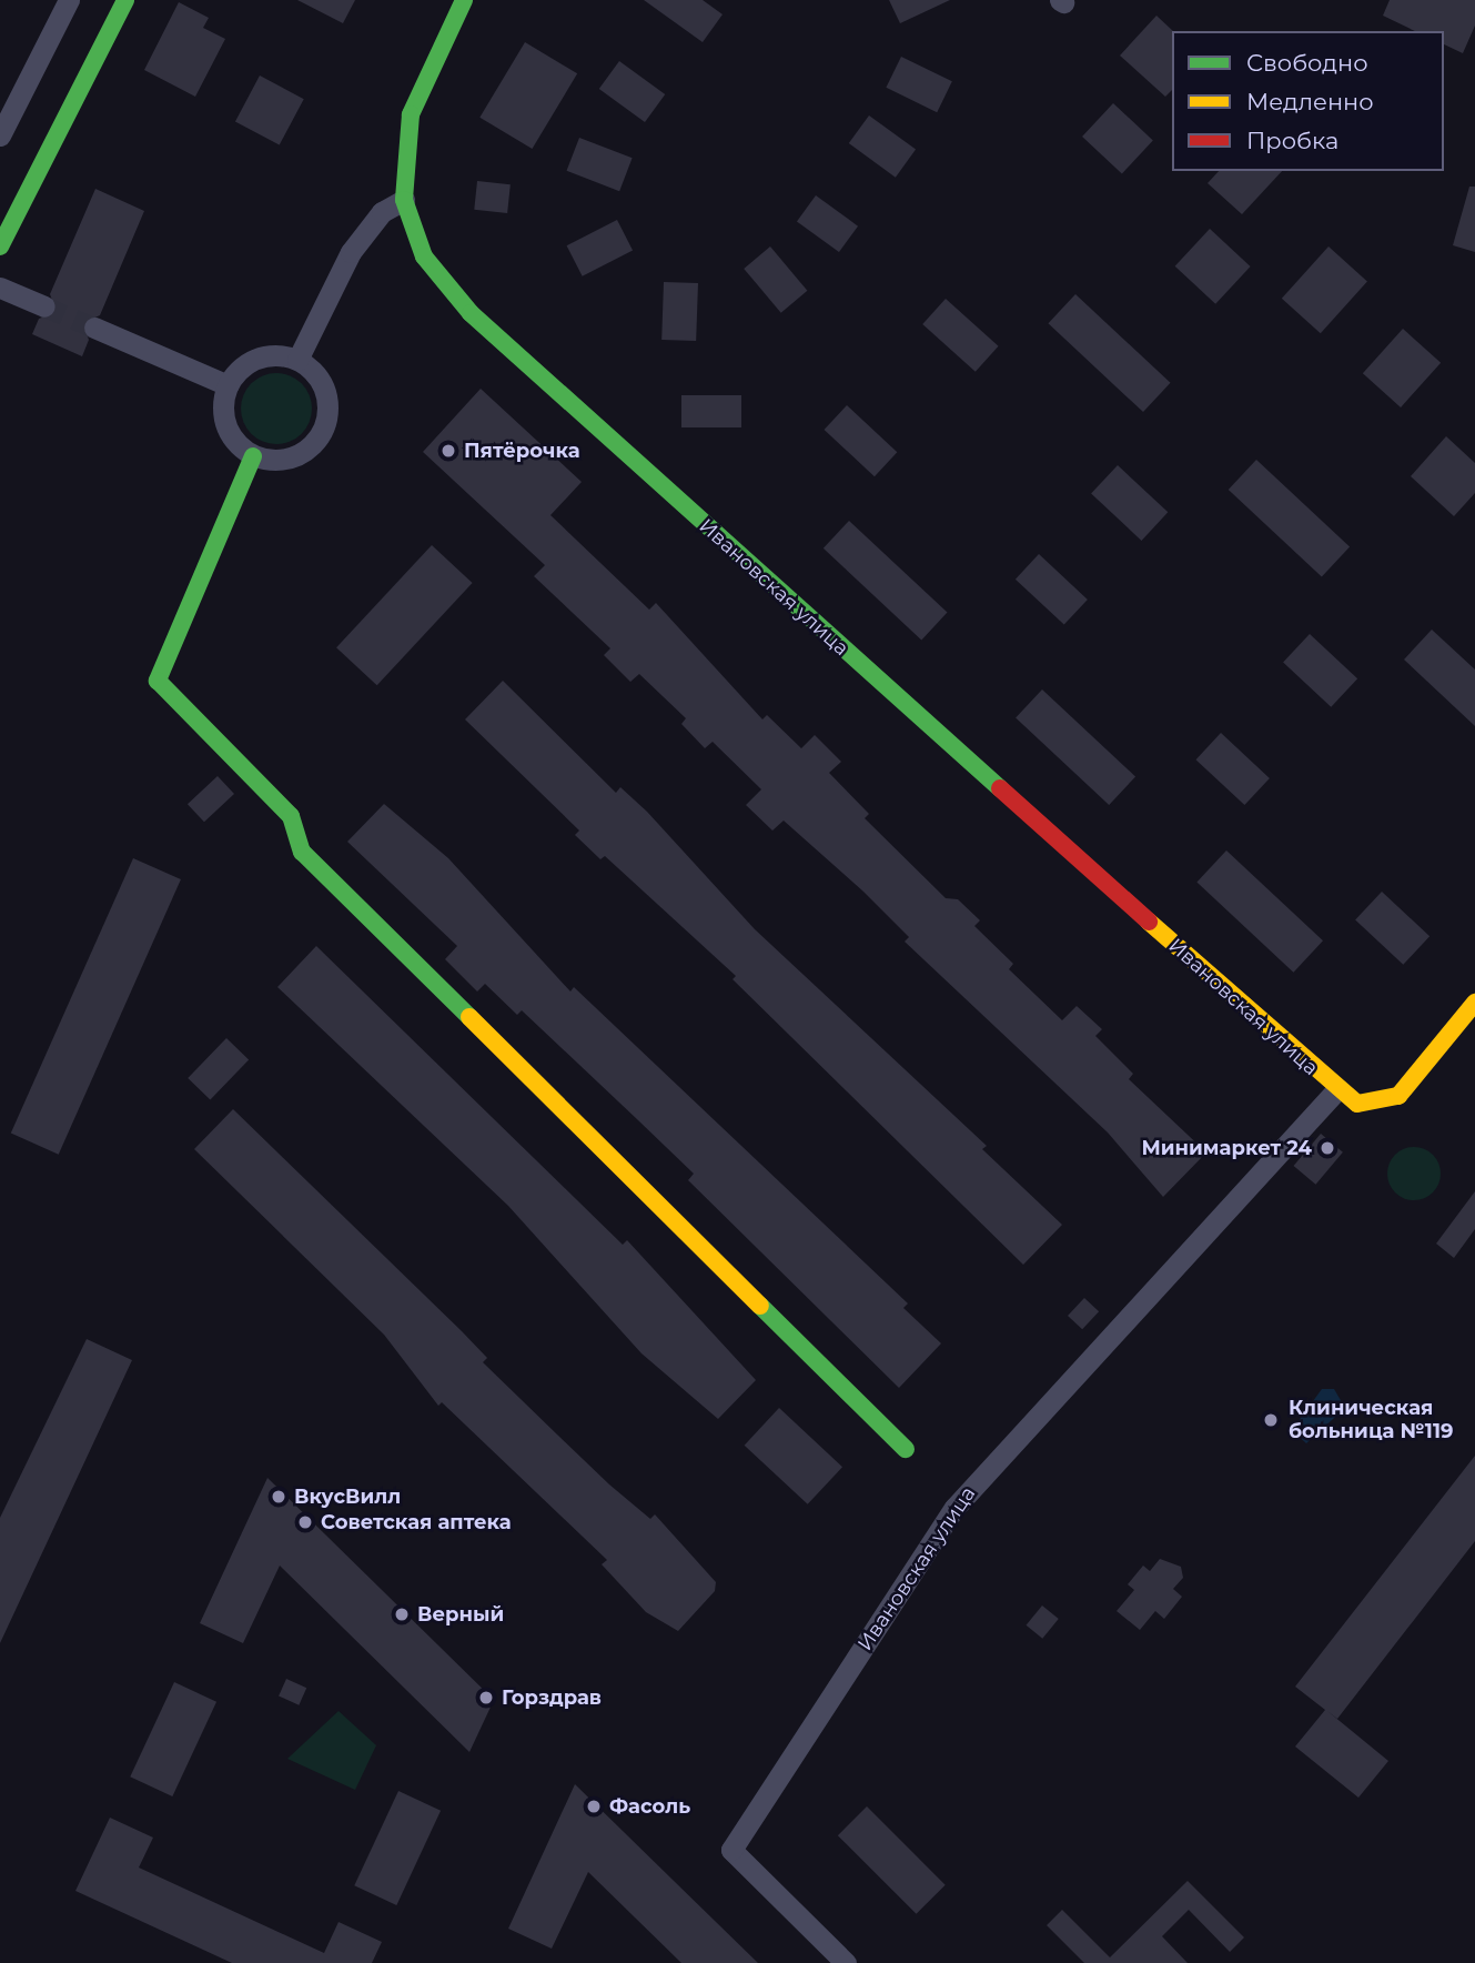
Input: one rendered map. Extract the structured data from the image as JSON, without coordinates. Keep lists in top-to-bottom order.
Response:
{
  "streets": {
    "street": ["Ивановская улица"]
  },
  "places": [
    "Пятёрочка",
    "Минимаркет 24",
    "Клиническая больница №119",
    "ВкусВилл",
    "Советская аптека",
    "Верный",
    "Горздрав",
    "Фасоль"
  ],
  "legend": ["Свободно", "Медленно", "Пробка"]
}
